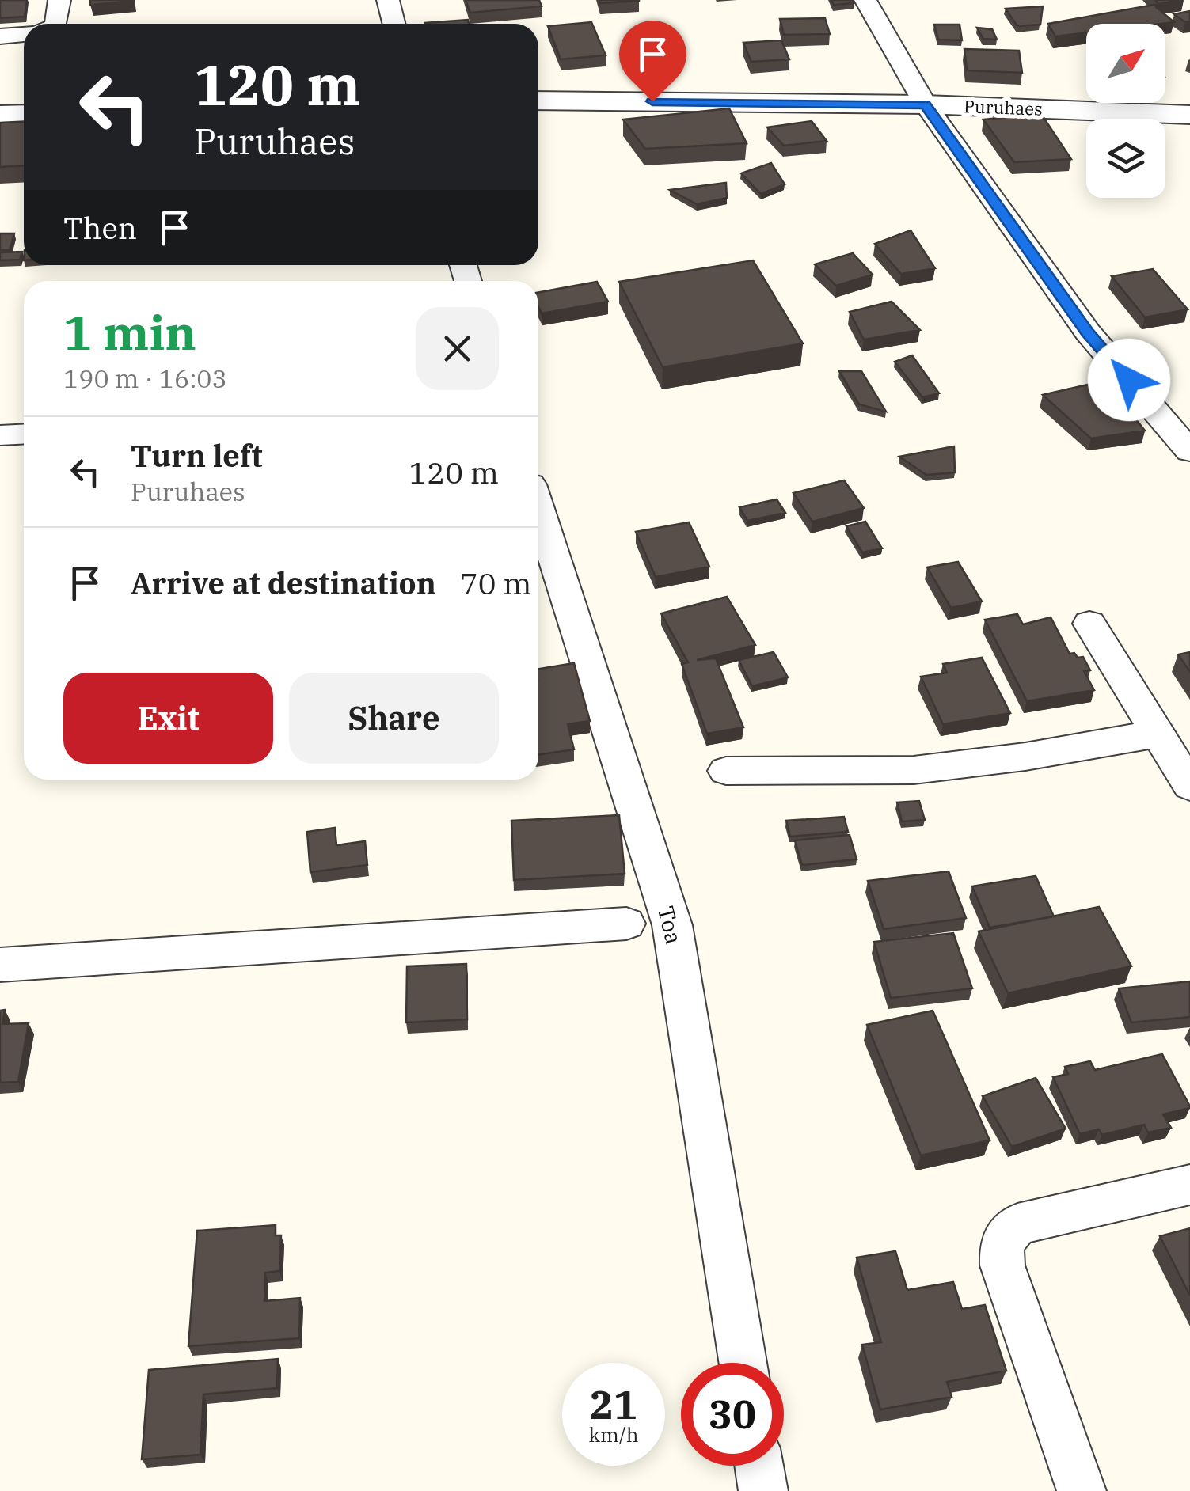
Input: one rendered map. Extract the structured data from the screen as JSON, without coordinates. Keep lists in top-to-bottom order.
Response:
{
  "streets": {
    "street": ["Puruhaes", "Toa"]
  },
  "north": "top right",
  "page": {
    "turn": ["120 m", "Puruhaes"],
    "then": "Then",
    "heading": ["1 min", "190 m · 16:03"],
    "list": [
      {
        "name": "Turn left",
        "note": "Puruhaes",
        "value": "120 m"
      },
      {
        "name": "Arrive at destination",
        "value": "70 m"
      }
    ],
    "buttons": ["Exit", "Share"],
    "speed": "21 km/h",
    "limit": "30"
  }
}
